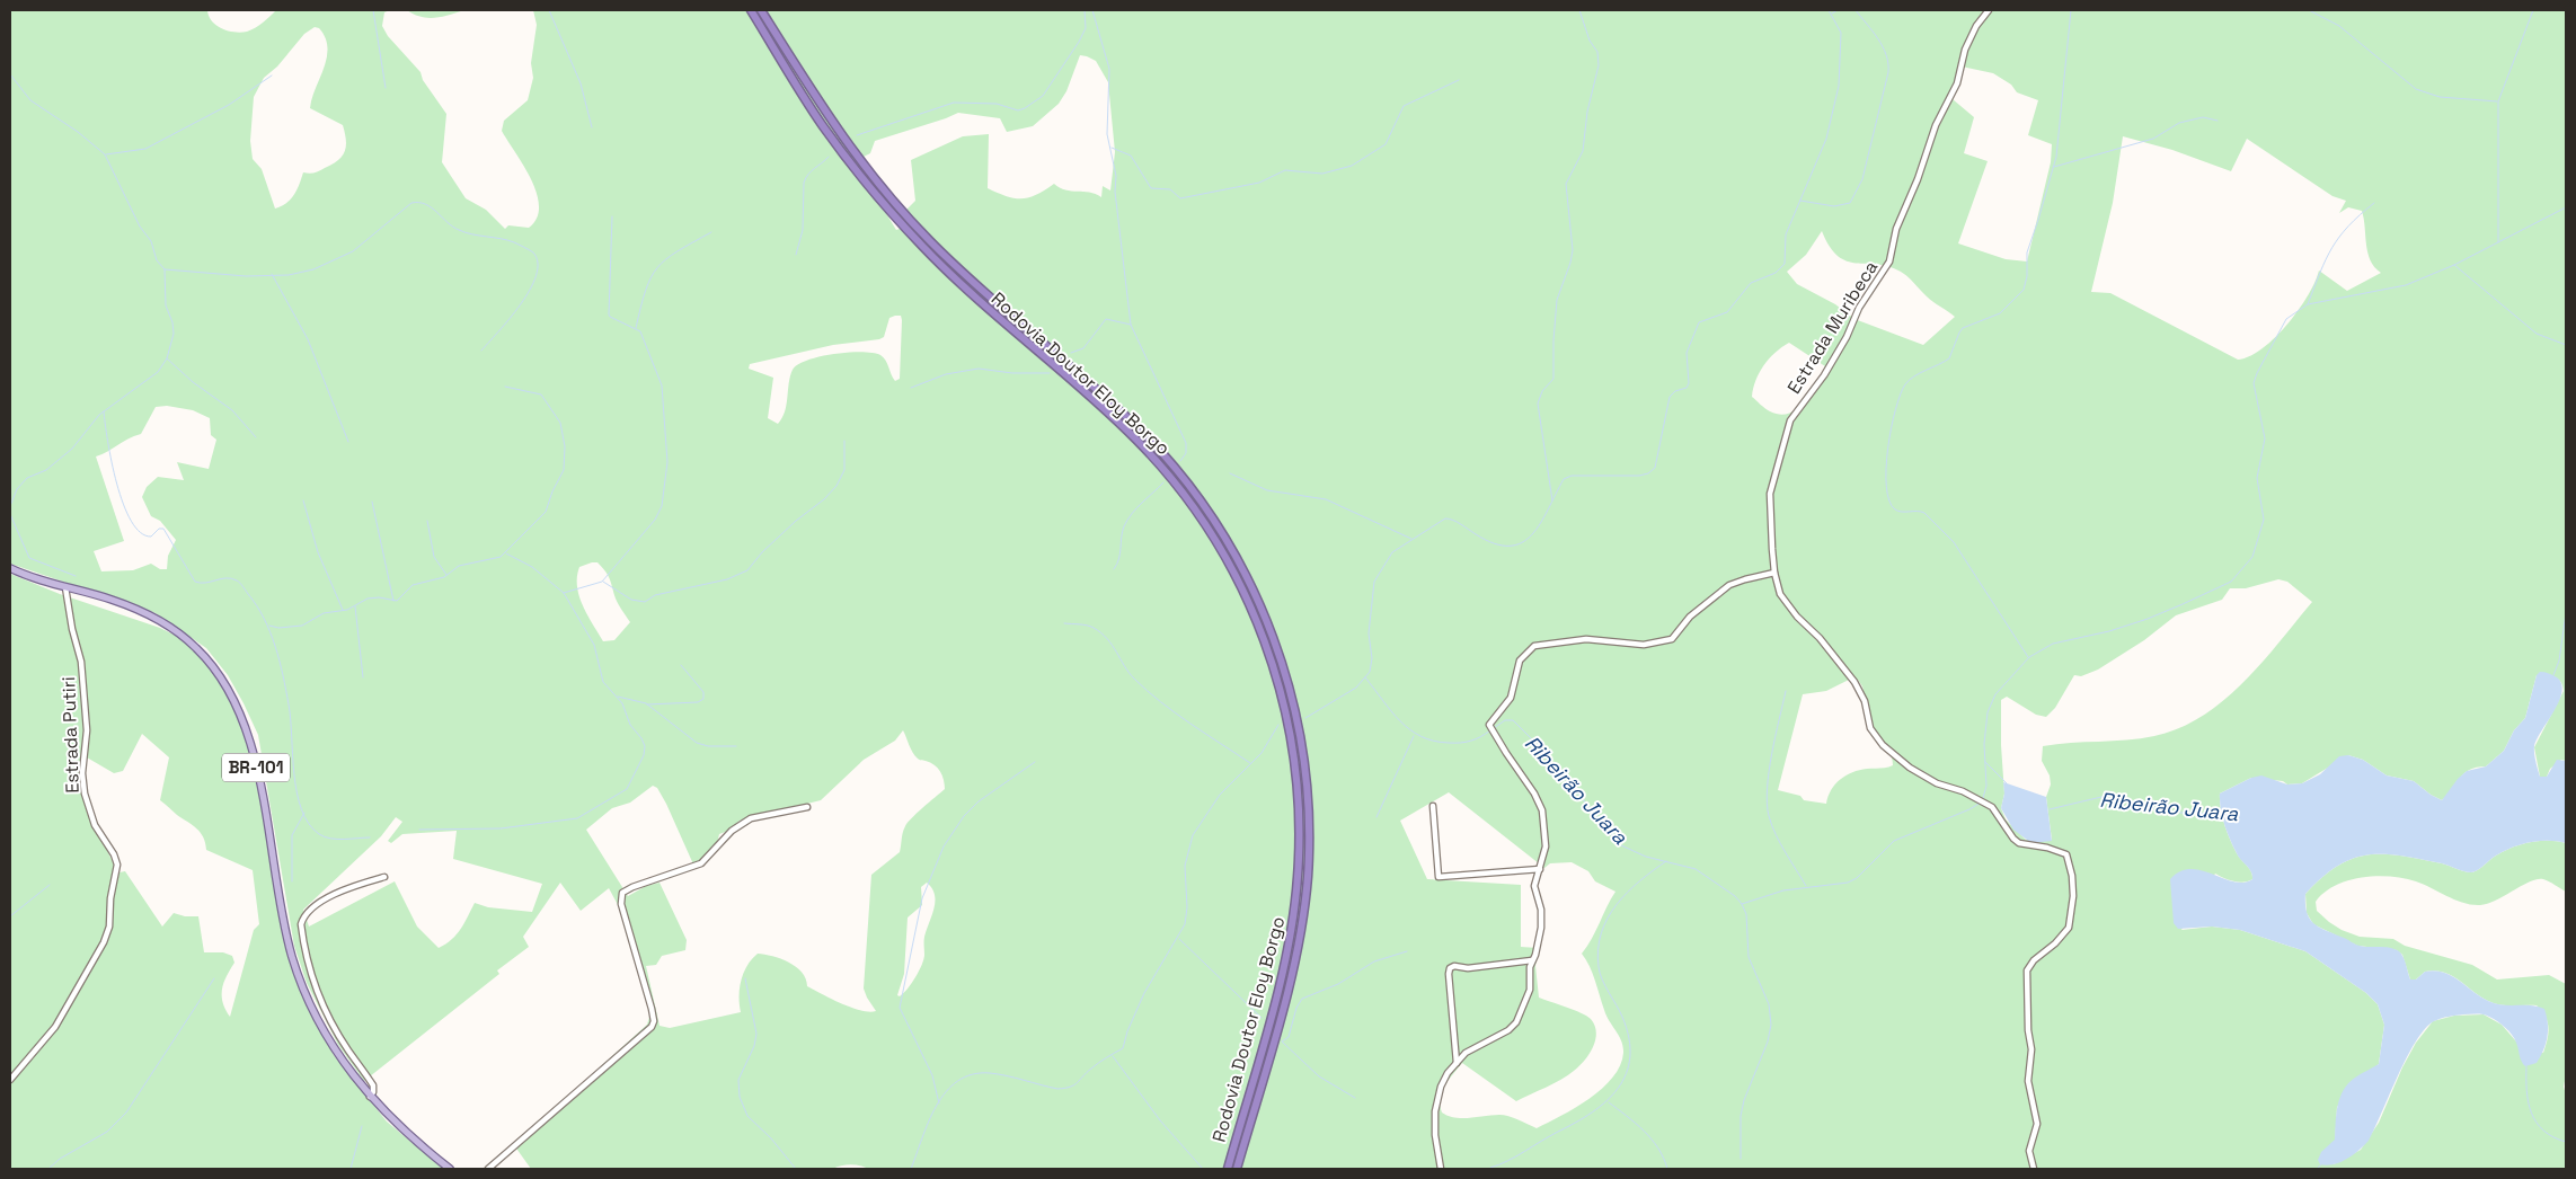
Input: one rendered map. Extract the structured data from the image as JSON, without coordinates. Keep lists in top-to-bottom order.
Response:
{
  "streets": {
    "highway": ["Rodovia Doutor Eloy Borgo"],
    "main road": ["BR-101"],
    "street": ["Estrada Muribeca", "Estrada Putiri"]
  },
  "crossings": [
    ["Estrada Putiri", "BR-101"]
  ],
  "water": ["Ribeirão Juara"]
}
